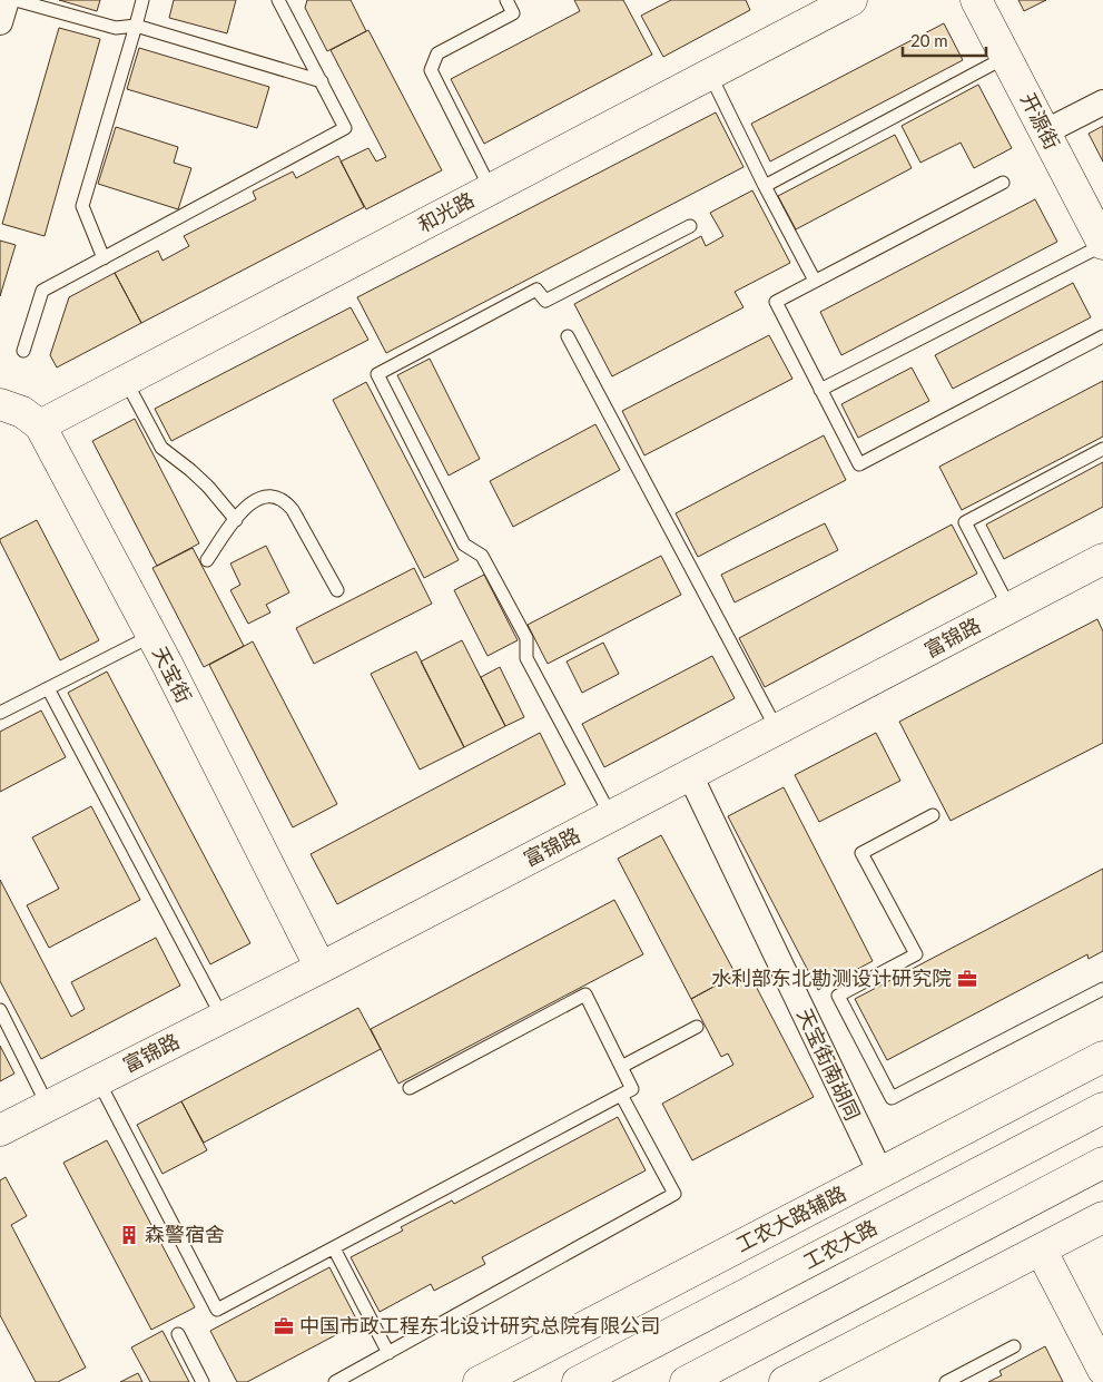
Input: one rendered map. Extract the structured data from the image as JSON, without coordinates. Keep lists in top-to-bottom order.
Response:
{
  "streets": {
    "street": [
      "开源街",
      "和光路",
      "富锦路",
      "天宝街",
      "天宝街南胡同",
      "工农大路辅路",
      "工农大路"
    ]
  },
  "crossings": [
    ["和光路", "天宝街"],
    ["富锦路", "天宝街"],
    ["富锦路", "天宝街南胡同"],
    ["天宝街南胡同", "工农大路辅路"]
  ],
  "places": {
    "office": ["水利部东北勘测设计研究院", "中国市政工程东北设计研究总院有限公司"],
    "building": ["森警宿舍"]
  },
  "scale_bar": "20 m"
}
